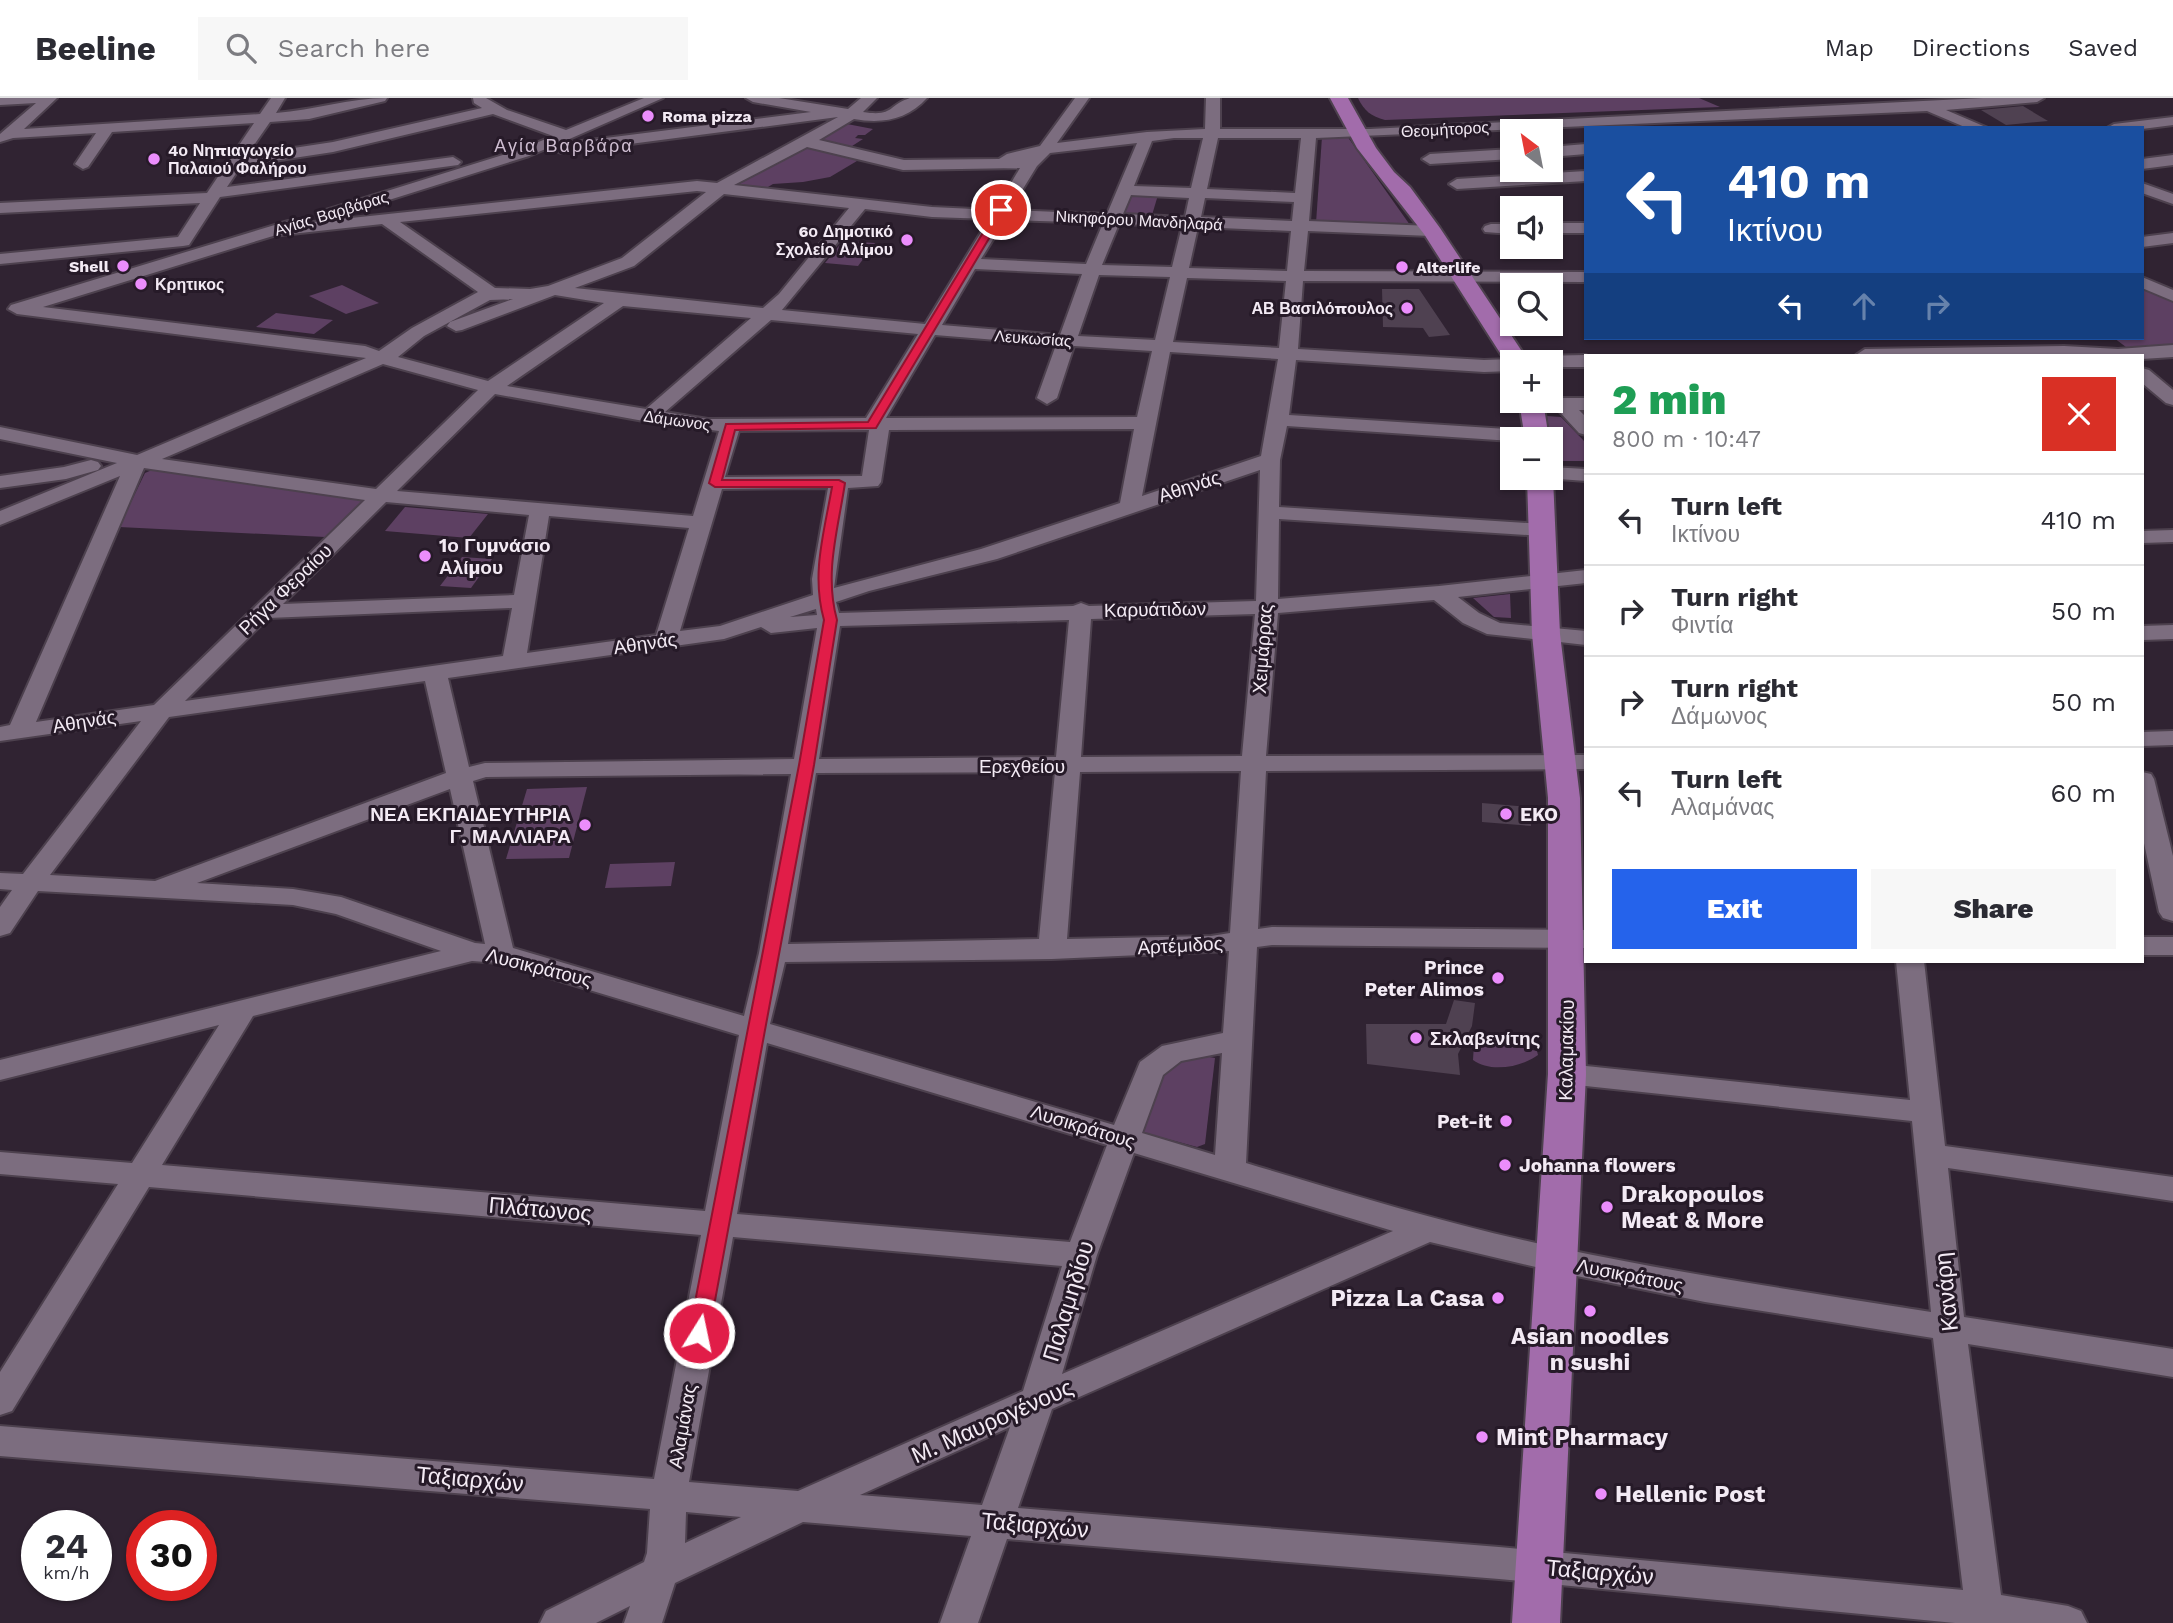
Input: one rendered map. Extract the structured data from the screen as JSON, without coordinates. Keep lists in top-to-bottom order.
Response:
{
  "streets": {
    "main road": ["Καλαμακίου"],
    "street": [
      "Θεομήτορος",
      "Αγίας Βαρβάρας",
      "Νικηφόρου Μανδηλαρά",
      "Λευκωσίας",
      "Δάμωνος",
      "Αθηνάς",
      "Ρήγα Φεραίου",
      "Καρυάτιδων",
      "Χειμάρρας",
      "Ερεχθείου",
      "Αρτέμιδος",
      "Λυσικράτους",
      "Πλάτωνος",
      "Κανάρη",
      "Παλαμηδίου",
      "Μ. Μαυρογένους",
      "Αλαμάνας",
      "Ταξιαρχών"
    ]
  },
  "crossings": [
    ["Θεομήτορος", "Χειμάρρας"],
    ["Αγίας Βαρβάρας", "Νικηφόρου Μανδηλαρά"],
    ["Νικηφόρου Μανδηλαρά", "Χειμάρρας"],
    ["Λευκωσίας", "Ρήγα Φεραίου"],
    ["Λευκωσίας", "Χειμάρρας"],
    ["Δάμωνος", "Ρήγα Φεραίου"],
    ["Αθηνάς", "Ρήγα Φεραίου"],
    ["Αθηνάς", "Καρυάτιδων"],
    ["Αθηνάς", "Χειμάρρας"],
    ["Αθηνάς", "Αλαμάνας"],
    ["Ρήγα Φεραίου", "Λυσικράτους"],
    ["Καρυάτιδων", "Χειμάρρας"],
    ["Καρυάτιδων", "Καλαμακίου"],
    ["Καρυάτιδων", "Αλαμάνας"],
    ["Χειμάρρας", "Ερεχθείου"],
    ["Χειμάρρας", "Αρτέμιδος"],
    ["Χειμάρρας", "Λυσικράτους"],
    ["Χειμάρρας", "Παλαμηδίου"],
    ["Ερεχθείου", "Λυσικράτους"],
    ["Ερεχθείου", "Καλαμακίου"],
    ["Ερεχθείου", "Αλαμάνας"],
    ["Αρτέμιδος", "Καλαμακίου"],
    ["Αρτέμιδος", "Αλαμάνας"],
    ["Λυσικράτους", "Καλαμακίου"],
    ["Λυσικράτους", "Κανάρη"],
    ["Λυσικράτους", "Παλαμηδίου"],
    ["Λυσικράτους", "Μ. Μαυρογένους"],
    ["Λυσικράτους", "Αλαμάνας"],
    ["Καλαμακίου", "Ταξιαρχών"],
    ["Πλάτωνος", "Παλαμηδίου"],
    ["Πλάτωνος", "Αλαμάνας"],
    ["Κανάρη", "Ταξιαρχών"],
    ["Παλαμηδίου", "Μ. Μαυρογένους"],
    ["Παλαμηδίου", "Ταξιαρχών"],
    ["Μ. Μαυρογένους", "Αλαμάνας"],
    ["Μ. Μαυρογένους", "Ταξιαρχών"],
    ["Αλαμάνας", "Ταξιαρχών"]
  ],
  "districts": ["Αγία Βαρβάρα"],
  "places": [
    "Roma pizza",
    "4ο Νηπιαγωγείο Παλαιού Φαλήρου",
    "6ο Δημοτικό Σχολείο Αλίμου",
    "Shell",
    "Alterlife",
    "Κρητικος",
    "ΑΒ Βασιλόπουλος",
    "1ο Γυμνάσιο Αλίμου",
    "EKO",
    "ΝΕΑ ΕΚΠΑΙΔΕΥΤΗΡΙΑ Γ. ΜΑΛΛΙΑΡΑ",
    "Prince Peter Alimos",
    "Σκλαβενίτης",
    "Pet-it",
    "Johanna flowers",
    "Drakopoulos Meat & More",
    "Pizza La Casa",
    "Asian noodles n sushi",
    "Mint Pharmacy",
    "Hellenic Post"
  ],
  "north": "top left",
  "page": {
    "header": "Beeline",
    "search": "Search here",
    "nav": ["Map", "Directions", "Saved"],
    "map_buttons": ["+", "−"],
    "turn": ["410 m", "Ικτίνου"],
    "heading": ["2 min", "800 m · 10:47"],
    "list": [
      {
        "name": "Turn left",
        "note": "Ικτίνου",
        "value": "410 m"
      },
      {
        "name": "Turn right",
        "note": "Φιντία",
        "value": "50 m"
      },
      {
        "name": "Turn right",
        "note": "Δάμωνος",
        "value": "50 m"
      },
      {
        "name": "Turn left",
        "note": "Αλαμάνας",
        "value": "60 m"
      }
    ],
    "buttons": ["Exit", "Share"],
    "speed": "24 km/h",
    "limit": "30"
  }
}
